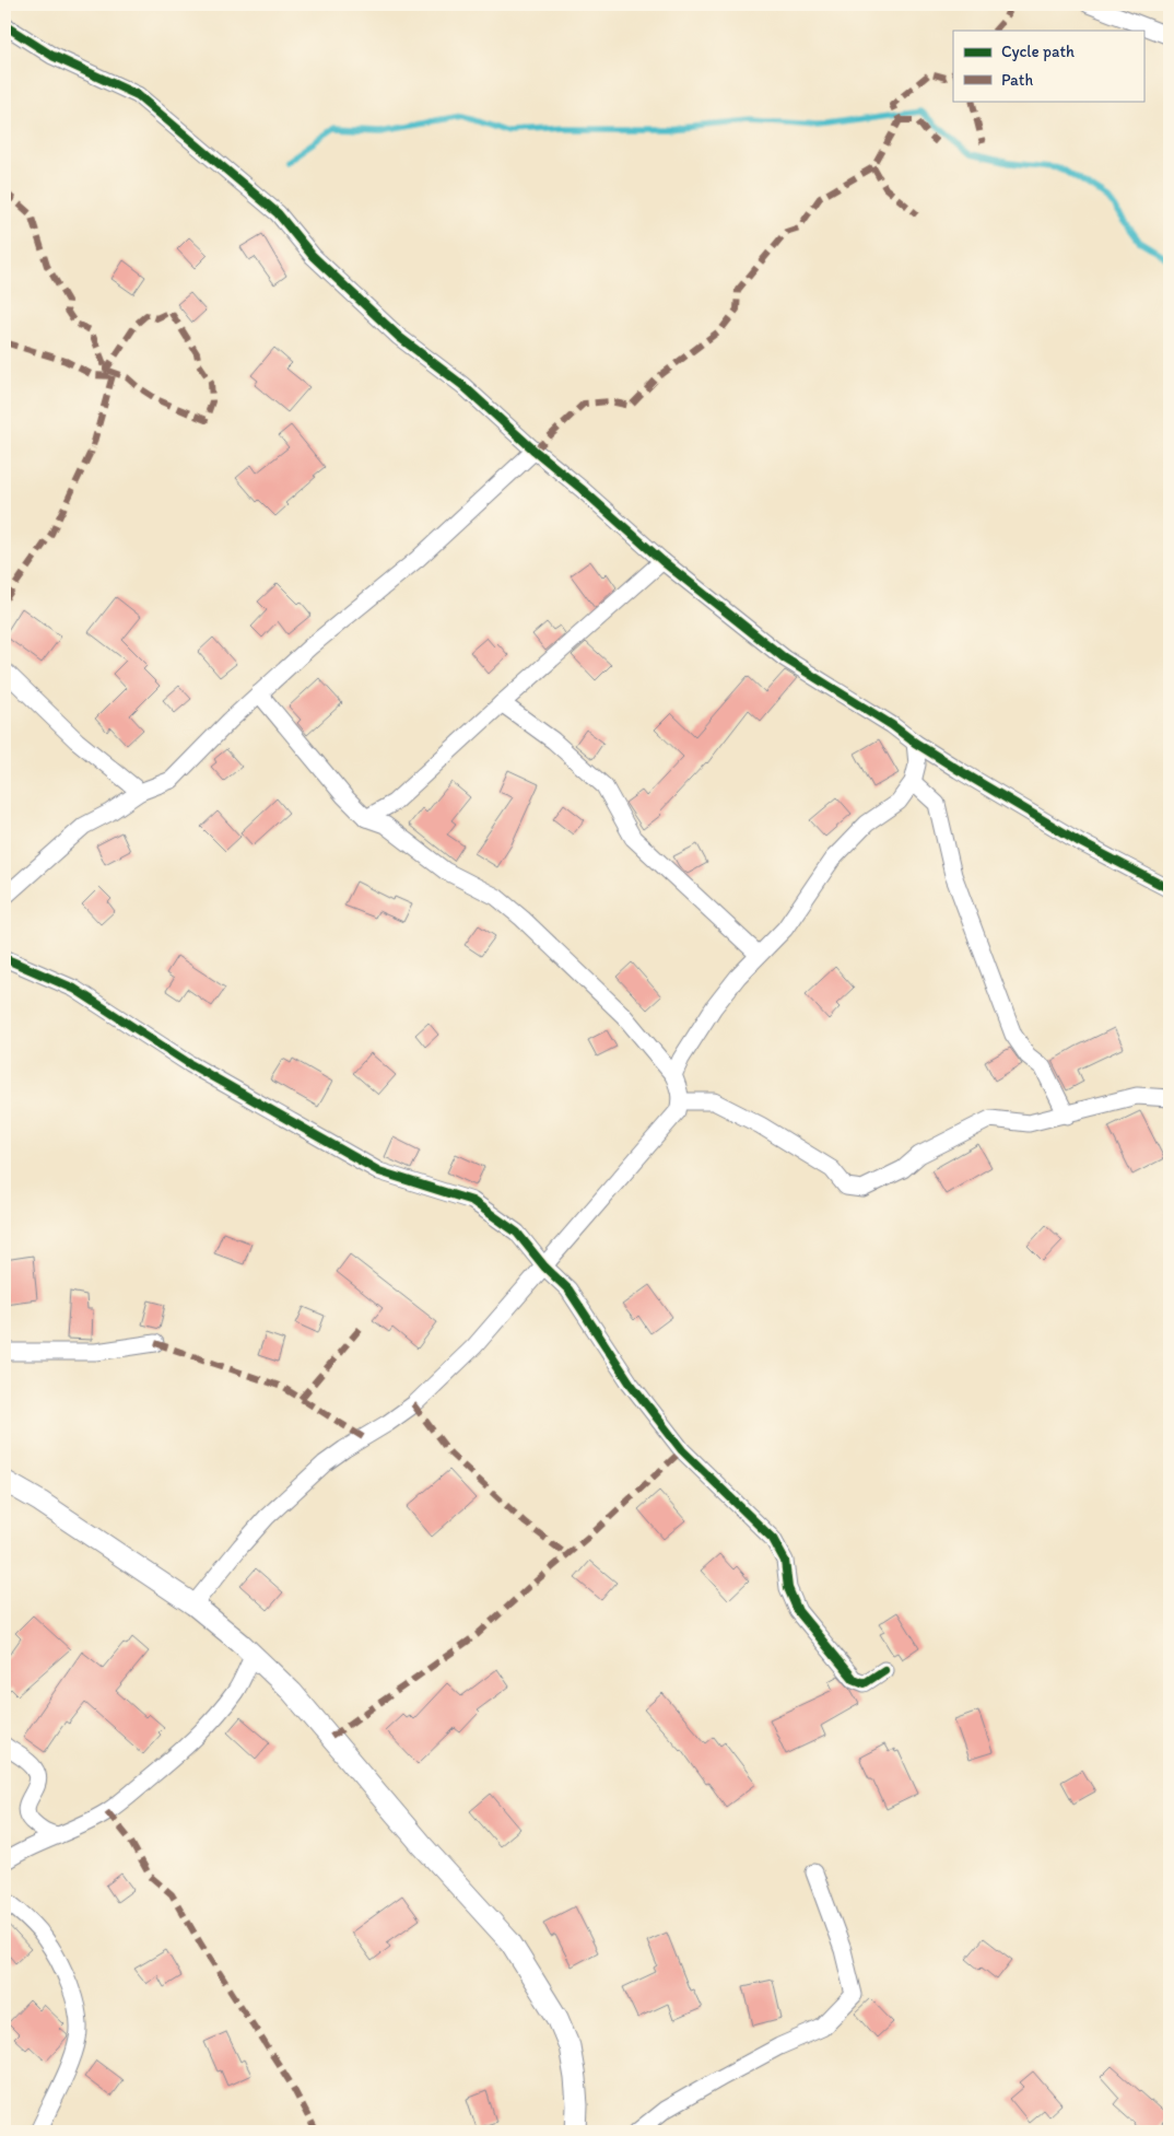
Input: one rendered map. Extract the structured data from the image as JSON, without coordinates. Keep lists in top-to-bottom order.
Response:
{
  "legend": ["Cycle path", "Path"]
}
